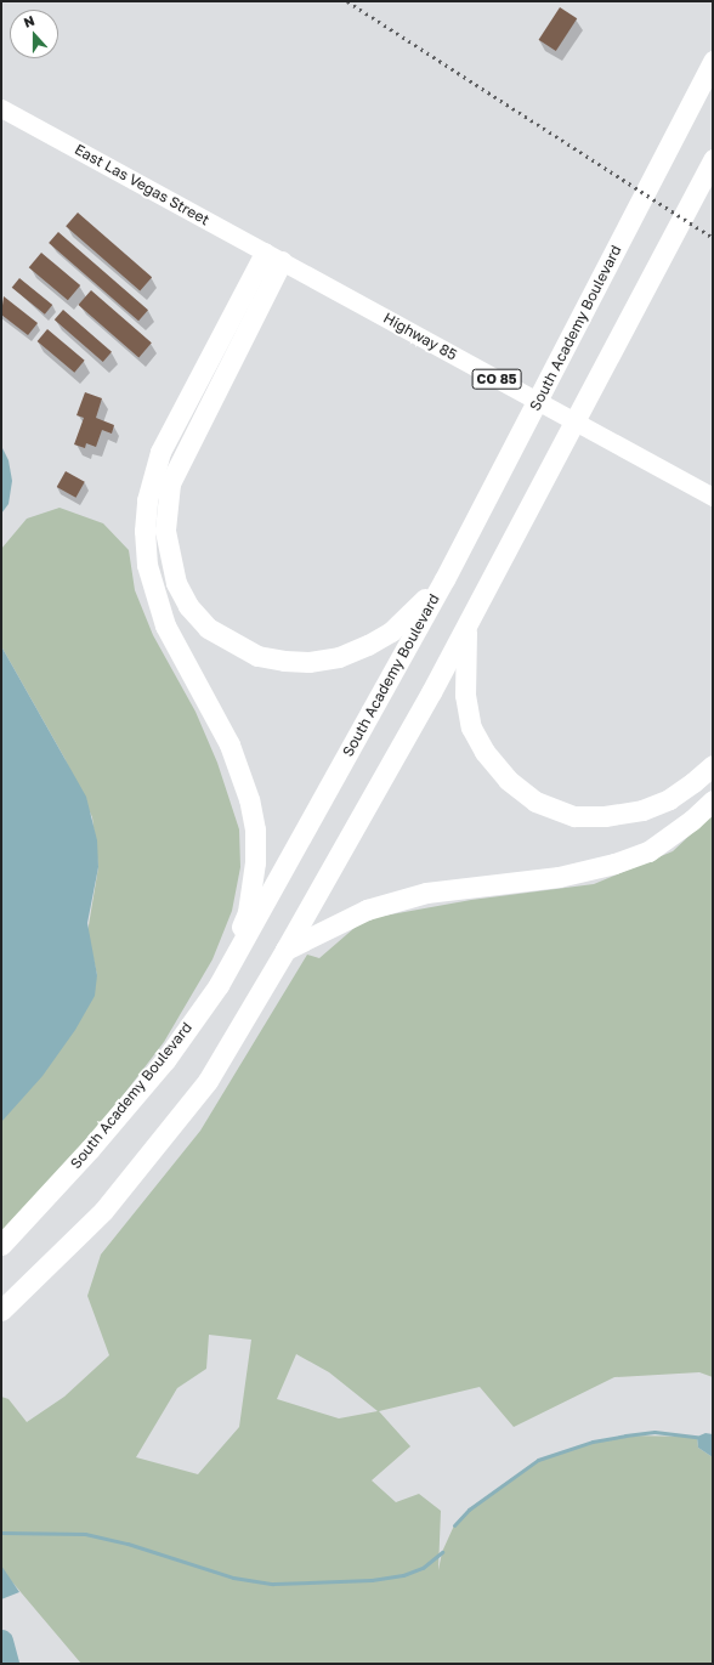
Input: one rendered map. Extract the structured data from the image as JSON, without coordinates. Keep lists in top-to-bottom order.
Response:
{
  "streets": {
    "highway": ["South Academy Boulevard"],
    "main road": ["East Las Vegas Street", "Highway 85", "CO 85"]
  },
  "crossings": [
    ["East Las Vegas Street", "Highway 85"]
  ],
  "north": "top"
}
